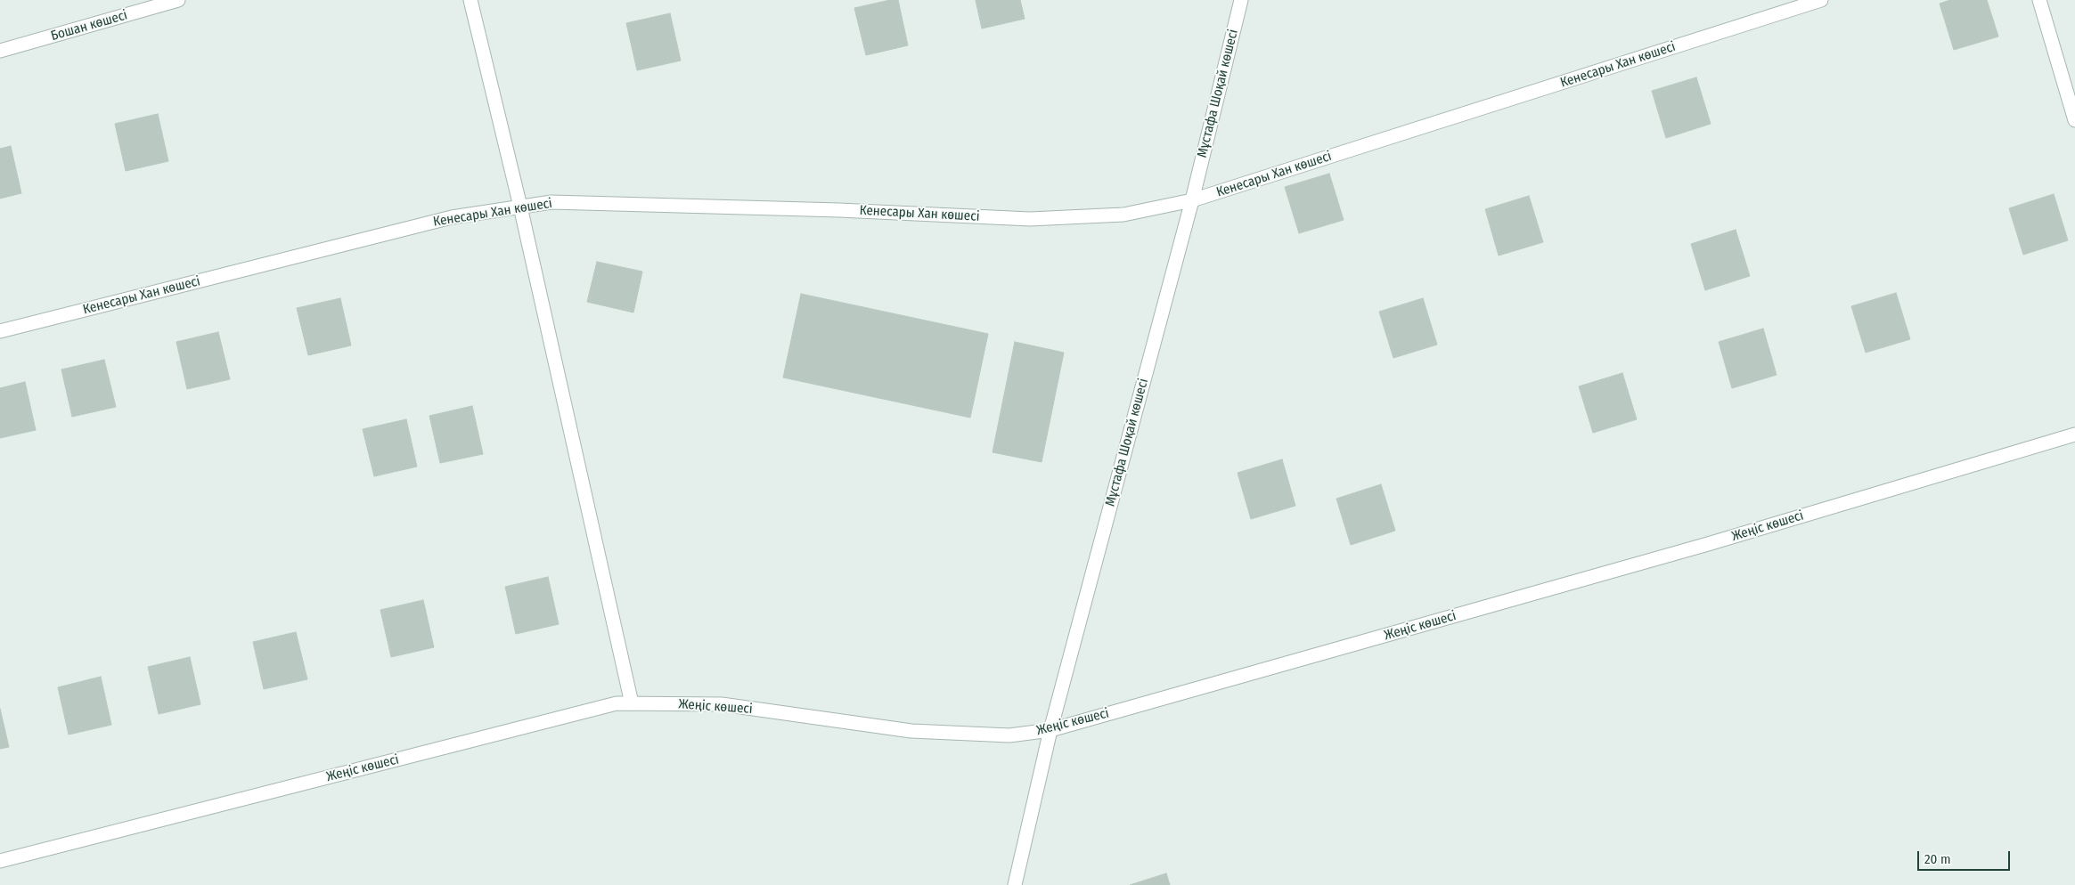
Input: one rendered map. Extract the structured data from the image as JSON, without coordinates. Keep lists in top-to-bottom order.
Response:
{
  "streets": {
    "street": [
      "Бошан көшесі",
      "Кенесары Хан көшесі",
      "Мұстафа Шоқай көшесі",
      "Жеңіс көшесі"
    ]
  },
  "crossings": [
    ["Кенесары Хан көшесі", "Мұстафа Шоқай көшесі"],
    ["Мұстафа Шоқай көшесі", "Жеңіс көшесі"]
  ],
  "scale_bar": "20 m"
}
